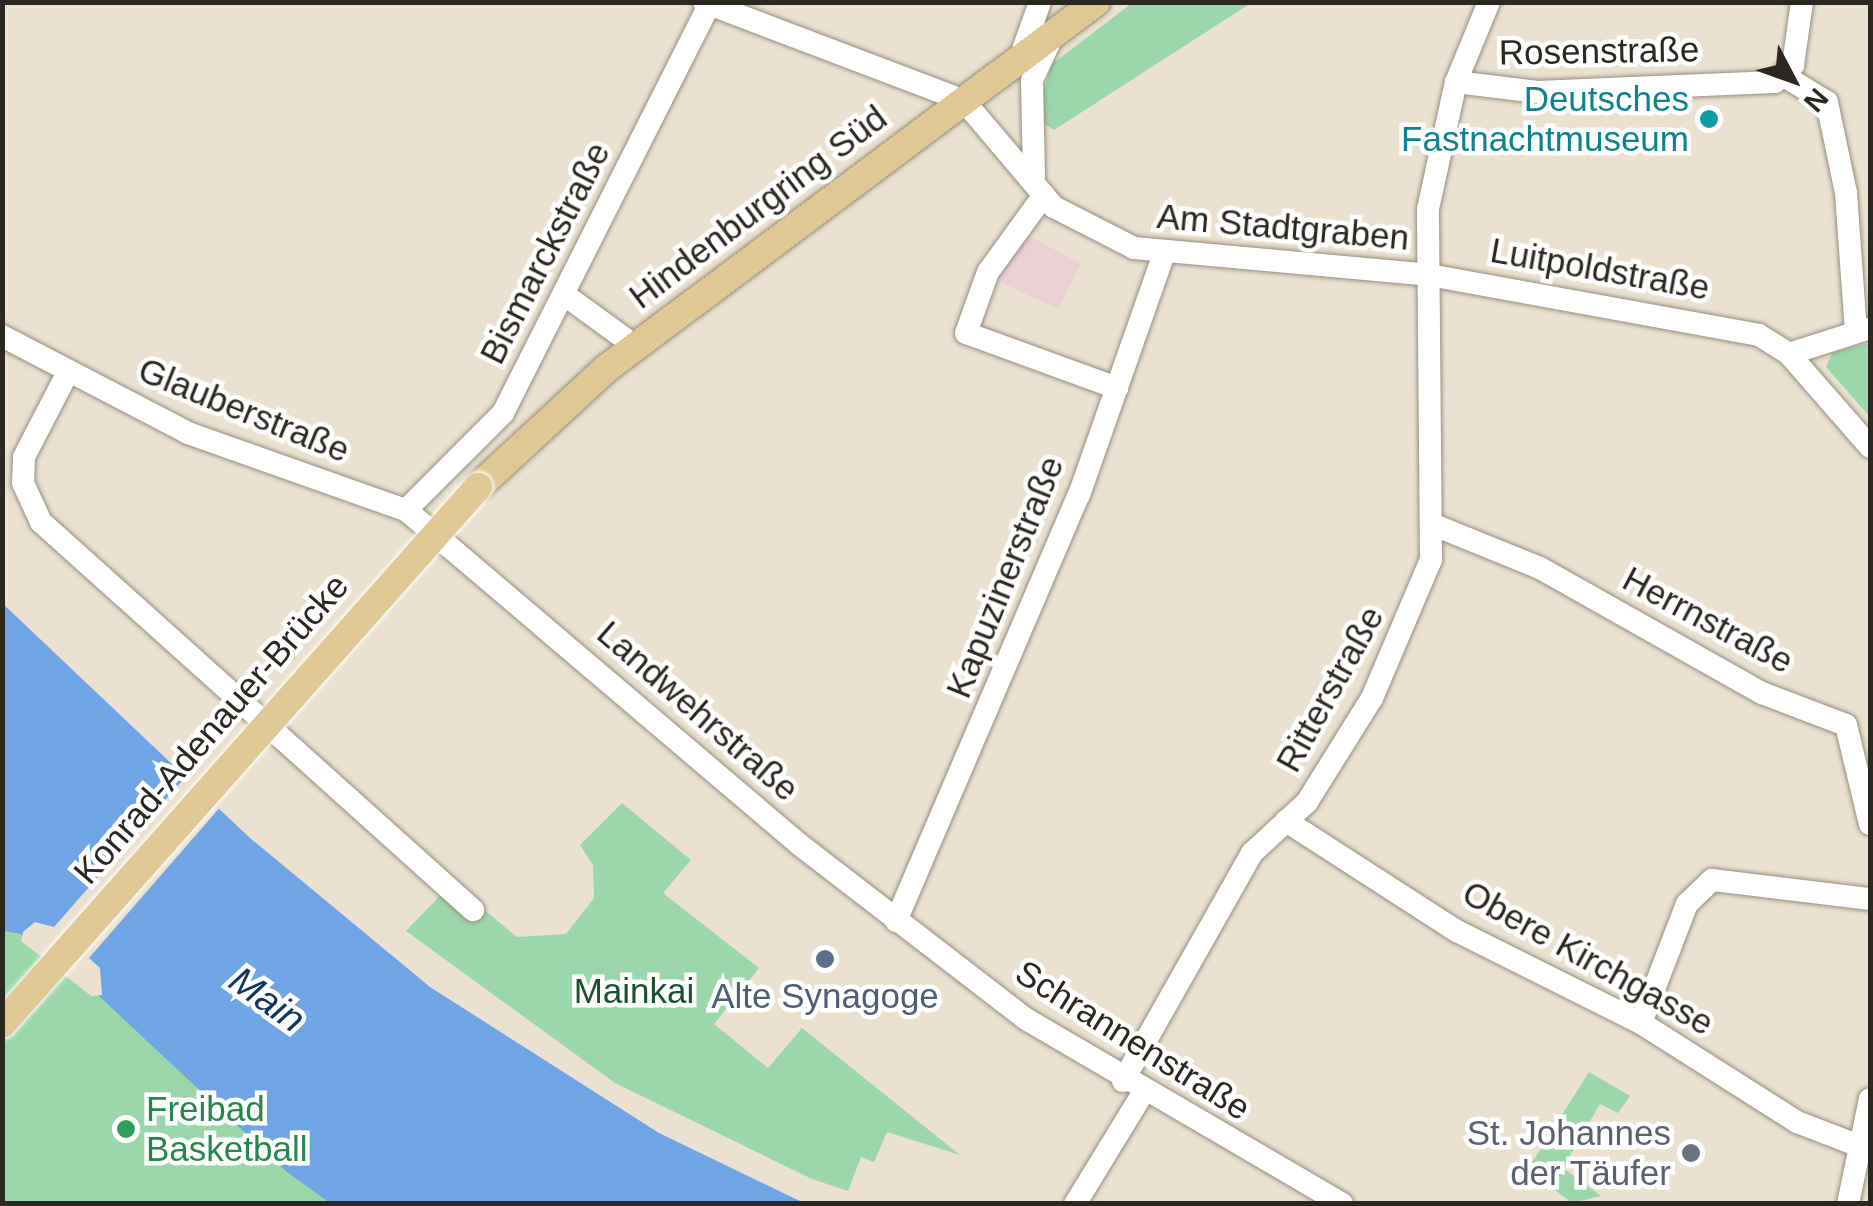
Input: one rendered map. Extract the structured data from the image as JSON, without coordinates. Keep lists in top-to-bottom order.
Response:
{
  "streets": {
    "main road": ["Hindenburgring Süd", "Konrad-Adenauer-Brücke"],
    "street": [
      "Rosenstraße",
      "Am Stadtgraben",
      "Bismarckstraße",
      "Luitpoldstraße",
      "Glauberstraße",
      "Kapuzinerstraße",
      "Herrnstraße",
      "Ritterstraße",
      "Landwehrstraße",
      "Obere Kirchgasse",
      "Schrannenstraße"
    ]
  },
  "crossings": [
    ["Rosenstraße", "Ritterstraße"],
    ["Hindenburgring Süd", "Am Stadtgraben"],
    ["Hindenburgring Süd", "Konrad-Adenauer-Brücke"],
    ["Am Stadtgraben", "Luitpoldstraße"],
    ["Am Stadtgraben", "Kapuzinerstraße"],
    ["Am Stadtgraben", "Ritterstraße"],
    ["Bismarckstraße", "Glauberstraße"],
    ["Luitpoldstraße", "Ritterstraße"],
    ["Glauberstraße", "Landwehrstraße"],
    ["Kapuzinerstraße", "Landwehrstraße"],
    ["Kapuzinerstraße", "Schrannenstraße"],
    ["Herrnstraße", "Ritterstraße"],
    ["Ritterstraße", "Obere Kirchgasse"],
    ["Ritterstraße", "Schrannenstraße"],
    ["Landwehrstraße", "Schrannenstraße"]
  ],
  "water": ["Main"],
  "parks": ["Mainkai"],
  "places": [
    "Deutsches Fastnachtmuseum",
    "Alte Synagoge",
    "Freibad Basketball",
    "St. Johannes der Täufer"
  ],
  "north": "bottom right"
}
